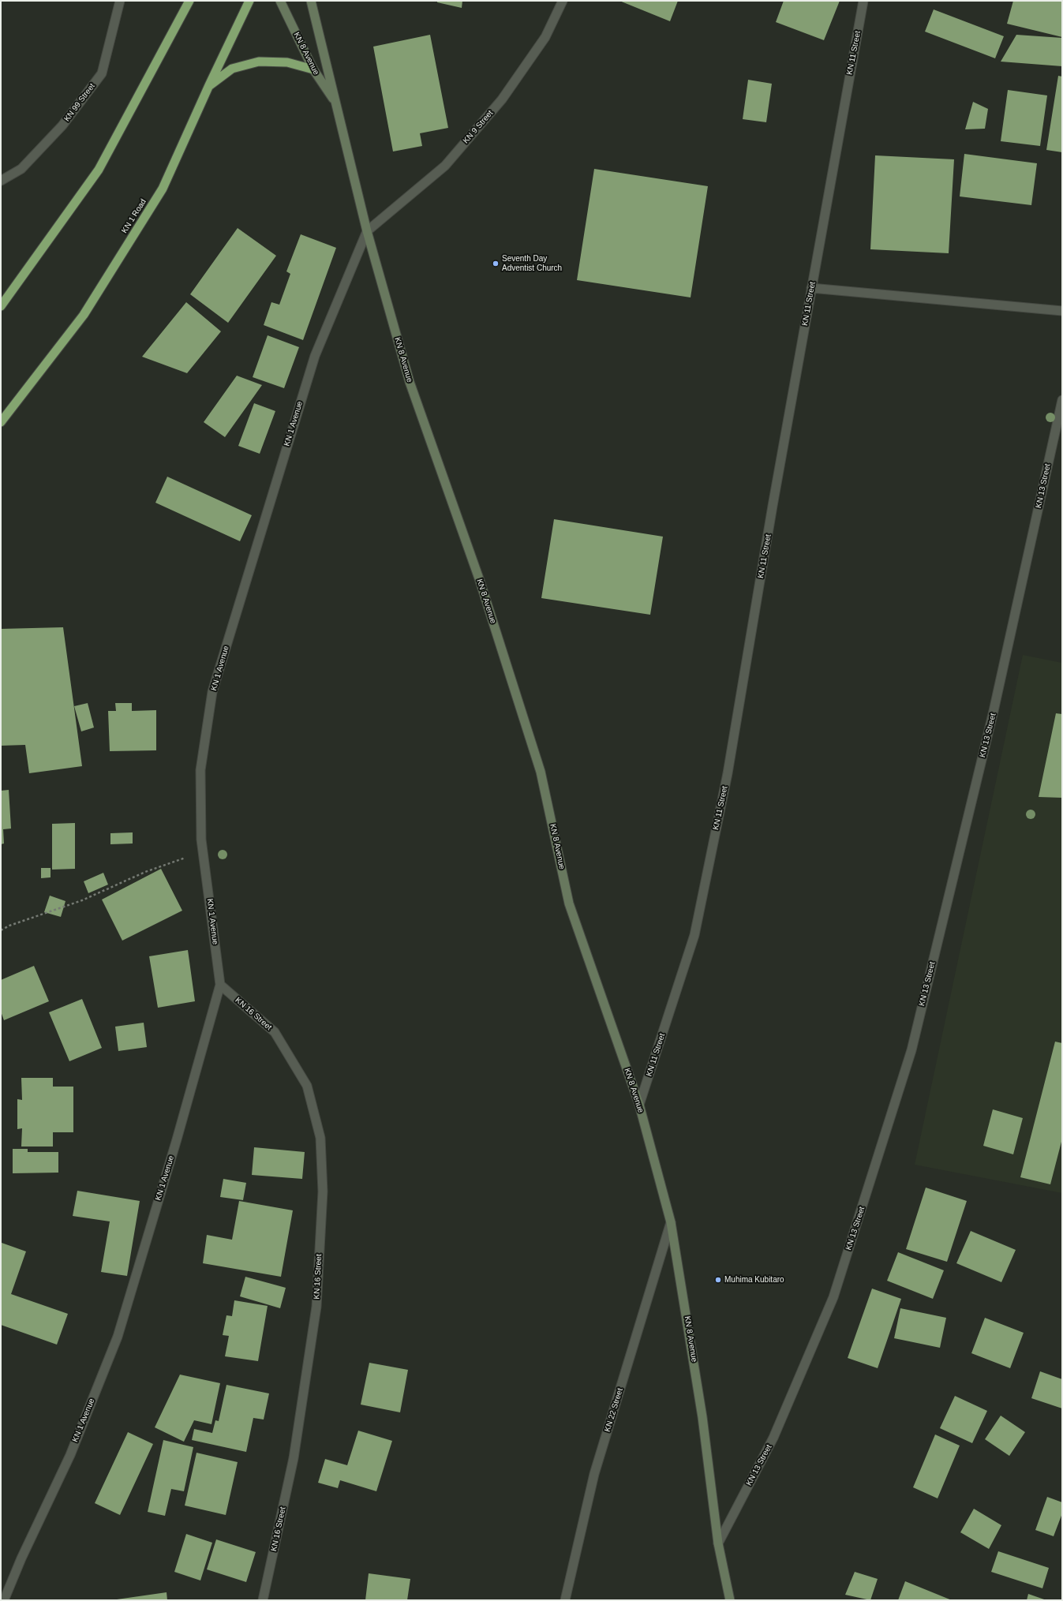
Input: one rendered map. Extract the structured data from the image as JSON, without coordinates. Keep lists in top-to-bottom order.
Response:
{
  "streets": {
    "highway": ["KN 1 Road"],
    "main road": ["KN 8 Avenue"],
    "street": [
      "KN 11 Street",
      "KN 99 Street",
      "KN 9 Street",
      "KN 1 Avenue",
      "KN 13 Street",
      "KN 16 Street",
      "KN 22 Street"
    ]
  },
  "crossings": [
    ["KN 11 Street", "KN 8 Avenue"],
    ["KN 8 Avenue", "KN 9 Street"],
    ["KN 8 Avenue", "KN 1 Avenue"],
    ["KN 8 Avenue", "KN 13 Street"],
    ["KN 8 Avenue", "KN 22 Street"],
    ["KN 9 Street", "KN 1 Avenue"],
    ["KN 1 Avenue", "KN 16 Street"]
  ],
  "places": ["Seventh Day Adventist Church", "Muhima Kubitaro"]
}
